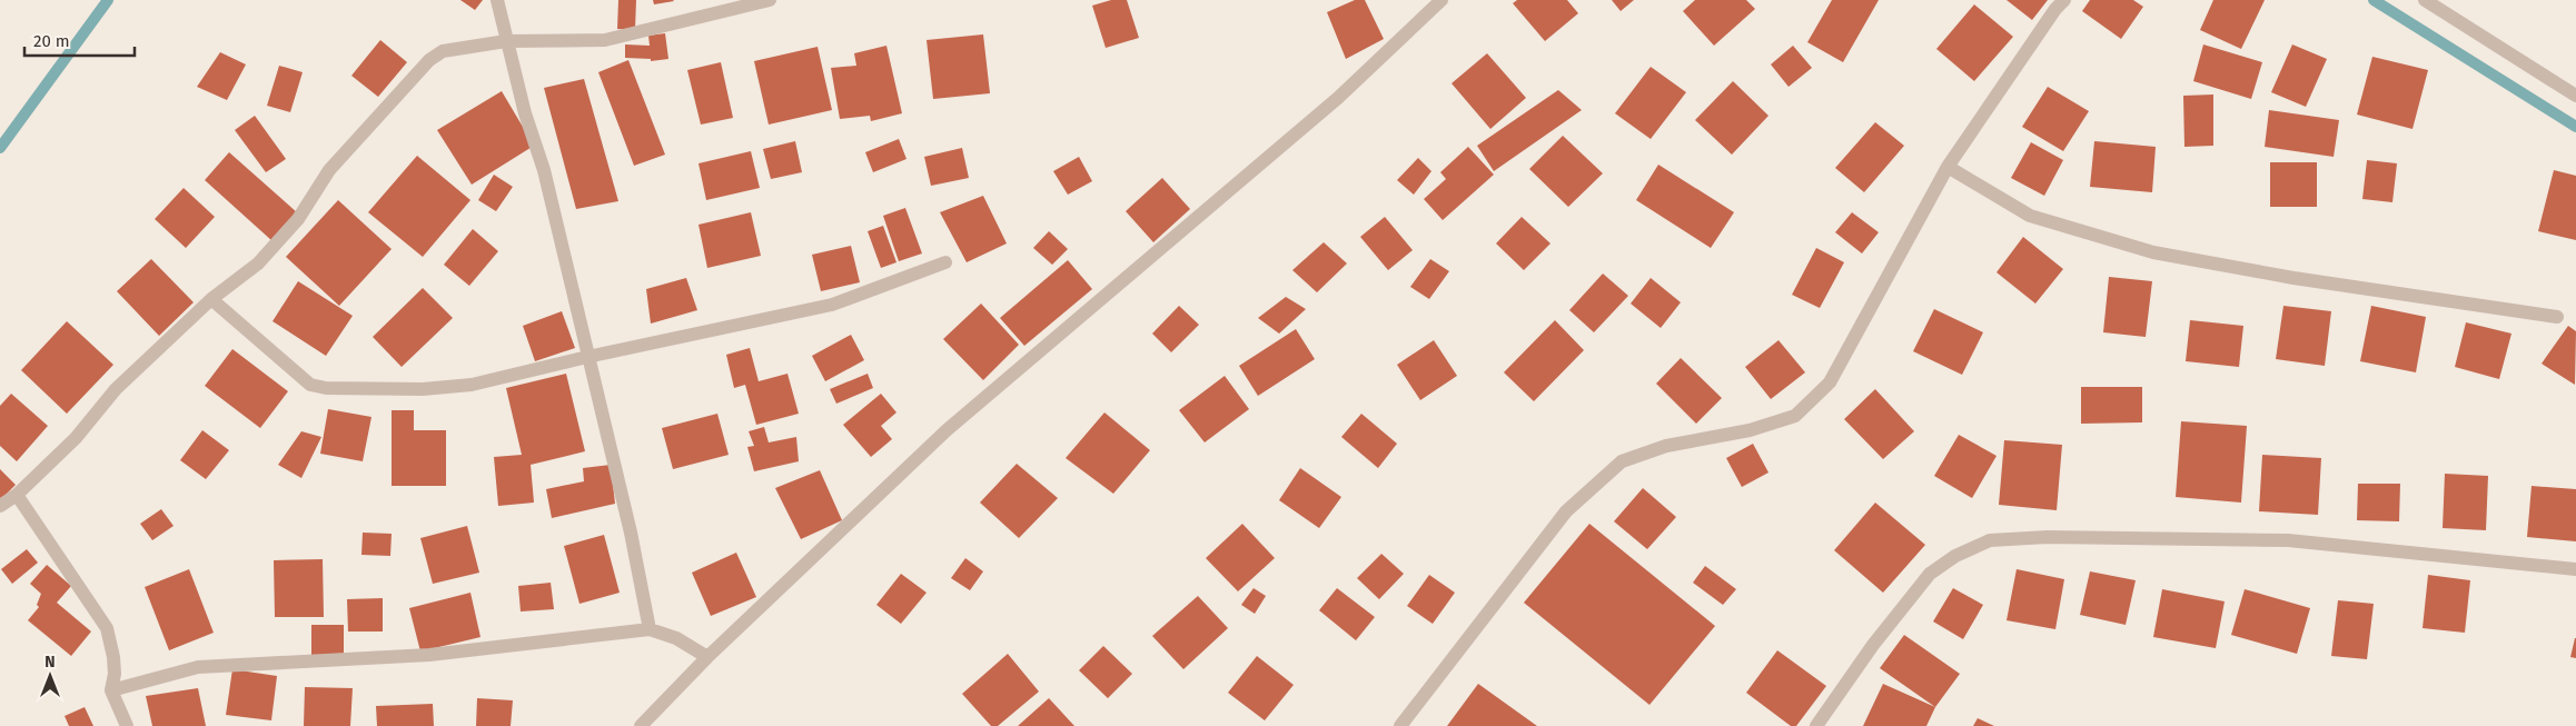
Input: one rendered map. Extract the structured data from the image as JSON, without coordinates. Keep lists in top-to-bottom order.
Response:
{
  "scale_bar": "20 m",
  "north": "top"
}
